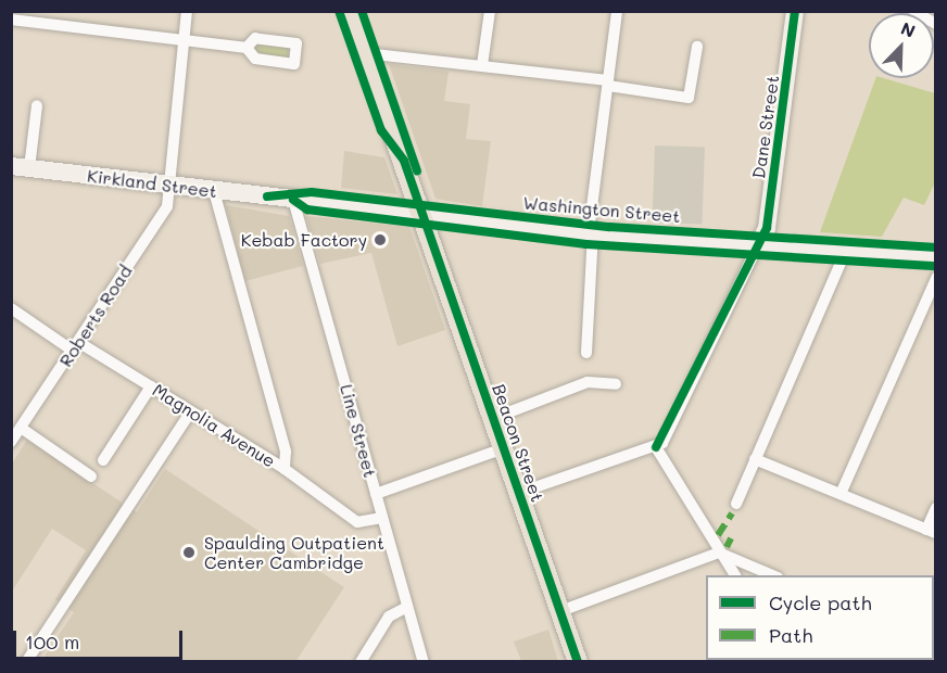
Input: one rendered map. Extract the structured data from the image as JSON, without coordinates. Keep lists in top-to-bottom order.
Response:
{
  "streets": {
    "main road": [
      "Dane Street",
      "Kirkland Street",
      "Washington Street",
      "Beacon Street"
    ],
    "street": ["Roberts Road", "Magnolia Avenue", "Line Street"]
  },
  "crossings": [
    ["Dane Street", "Washington Street"],
    ["Kirkland Street", "Washington Street"],
    ["Kirkland Street", "Roberts Road"],
    ["Kirkland Street", "Line Street"],
    ["Washington Street", "Line Street"],
    ["Washington Street", "Beacon Street"],
    ["Roberts Road", "Magnolia Avenue"],
    ["Magnolia Avenue", "Line Street"]
  ],
  "places": ["Kebab Factory", "Spaulding Outpatient Center Cambridge"],
  "legend": ["Cycle path", "Path"],
  "scale_bar": "100 m",
  "north": "top right"
}
